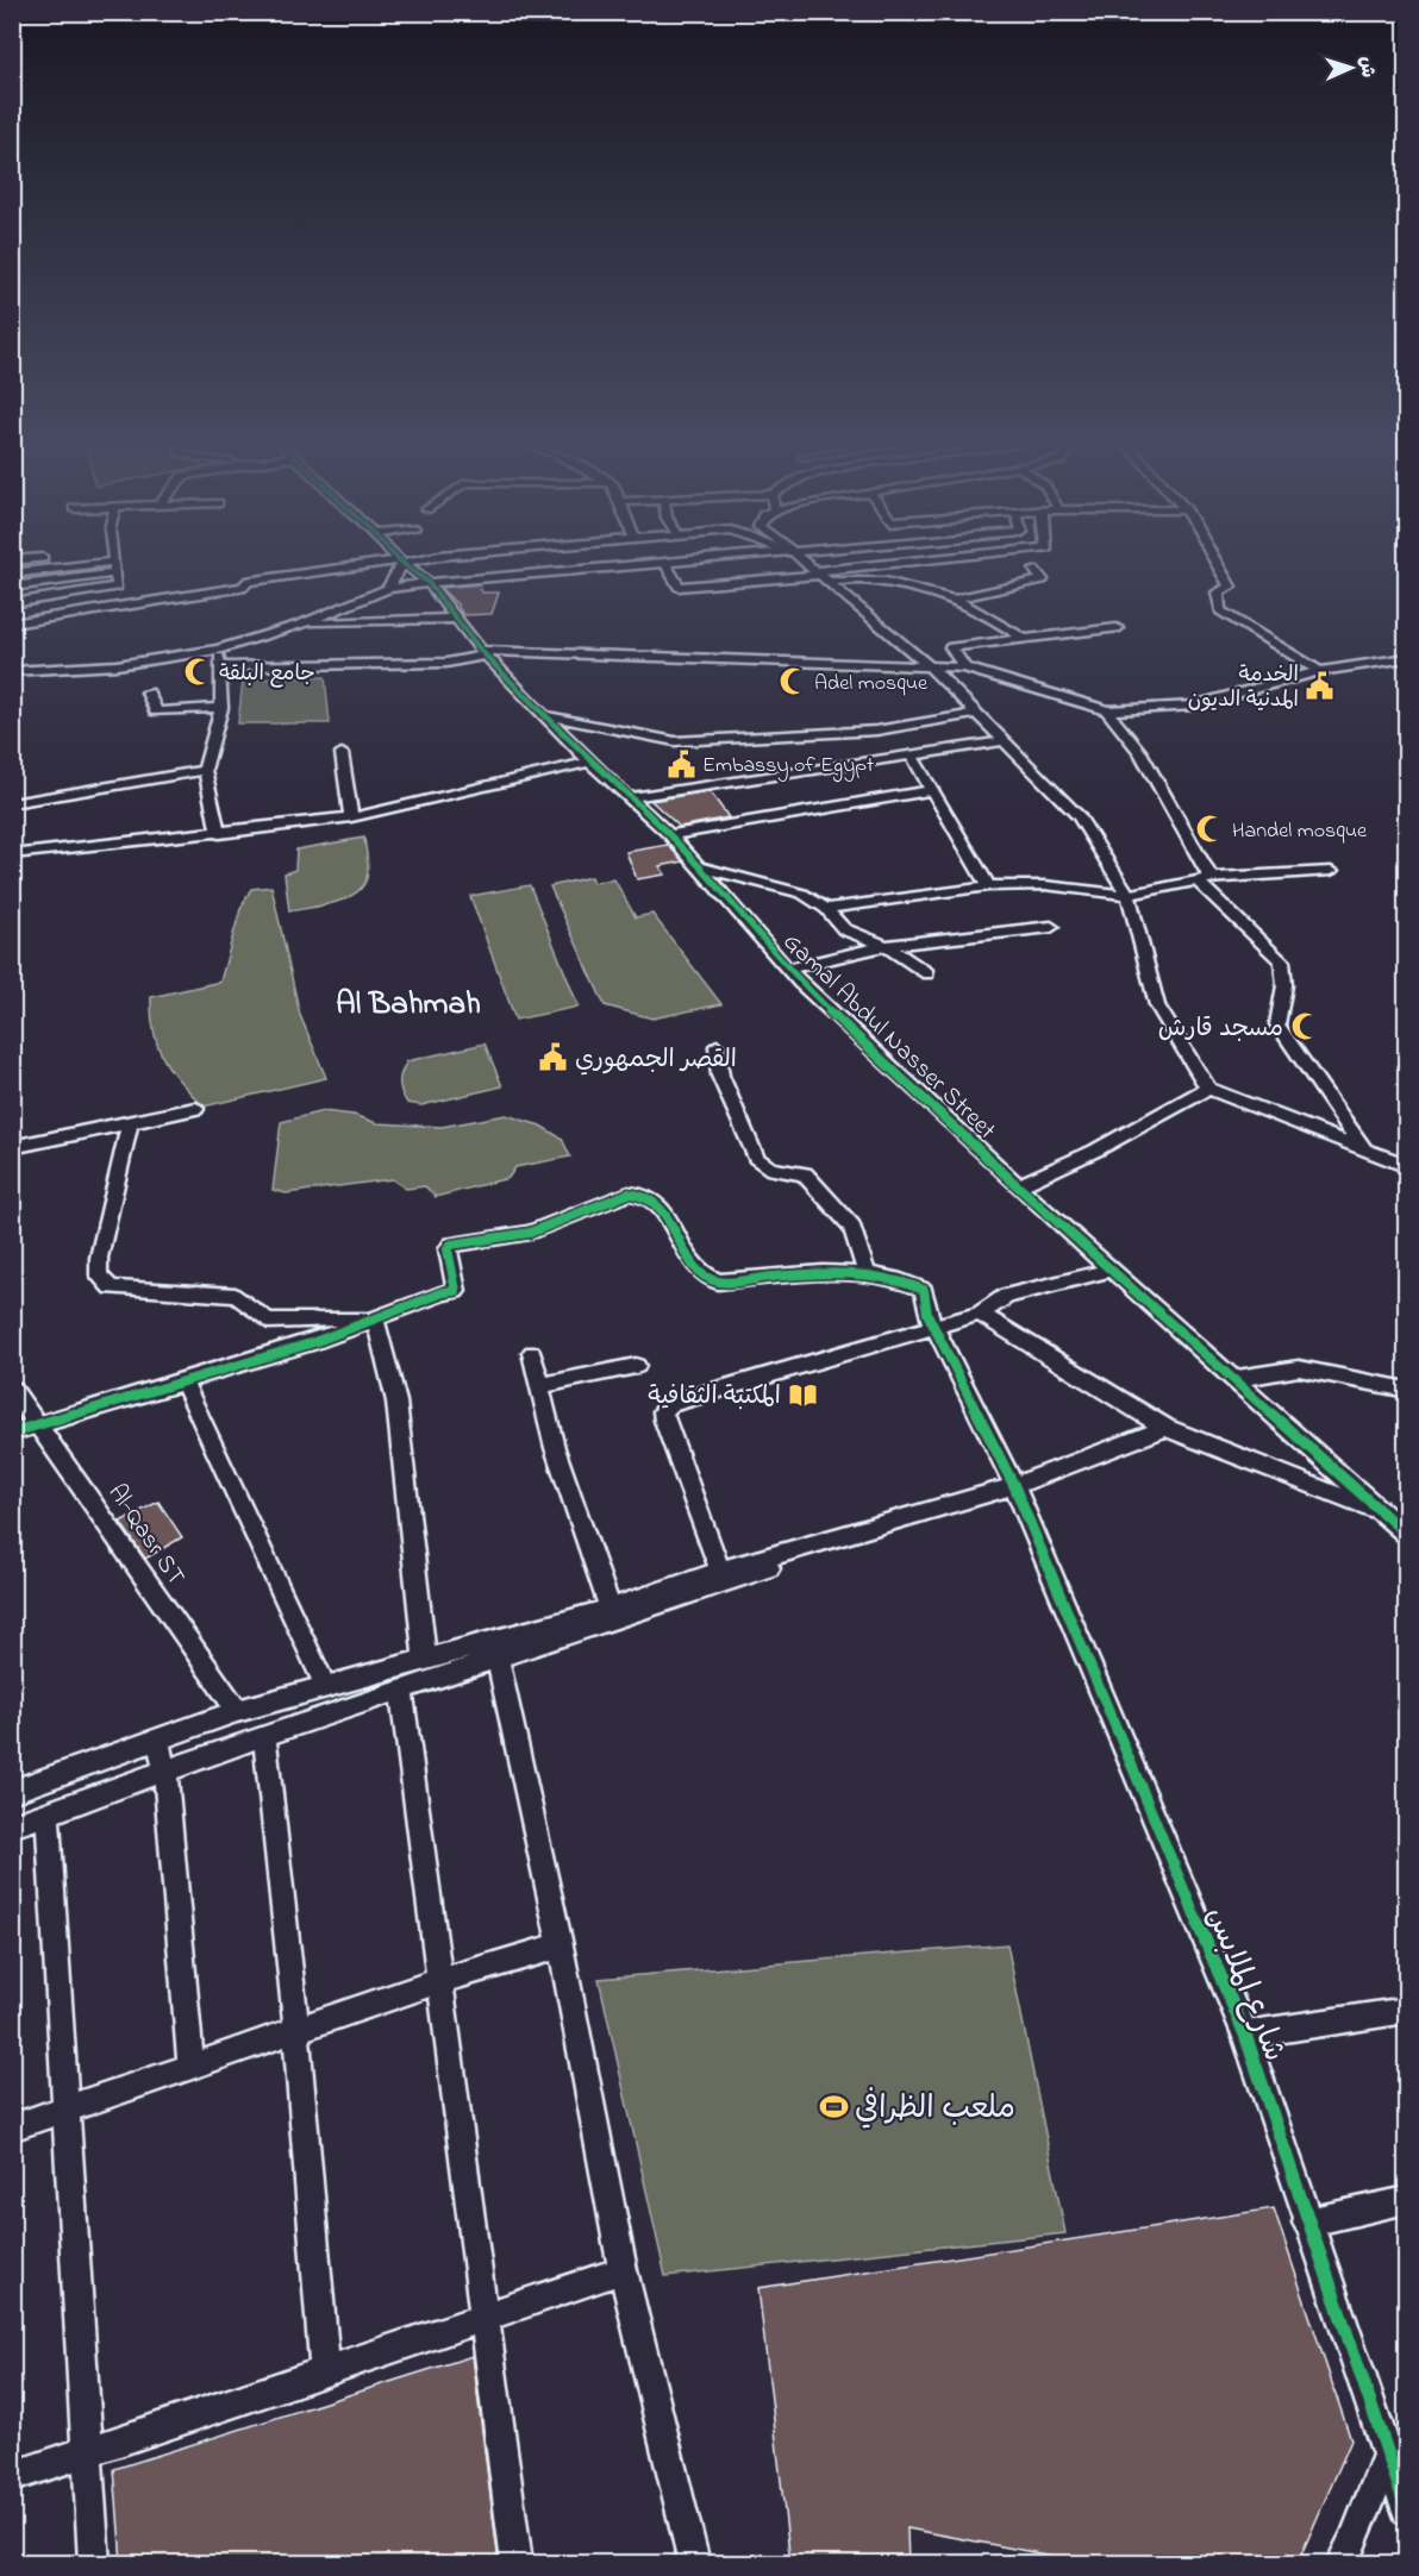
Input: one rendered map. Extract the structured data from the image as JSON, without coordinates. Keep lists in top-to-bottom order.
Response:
{
  "streets": {
    "street": ["Gamal Abdul Nasser Street", "Al-Qasr ST", "شارع الملابس"]
  },
  "districts": ["Al Bahmah"],
  "places": {
    "mosque": [
      "جامع البلقة",
      "Adel mosque",
      "Handel mosque",
      "مسجد قارش"
    ],
    "public building": ["الخدمة المدنية الديون", "Embassy of Egypt", "القصر الجمهوري"],
    "library": ["المكتبة الثقافية"],
    "sports": ["ملعب الظرافي"]
  },
  "north": "right"
}
